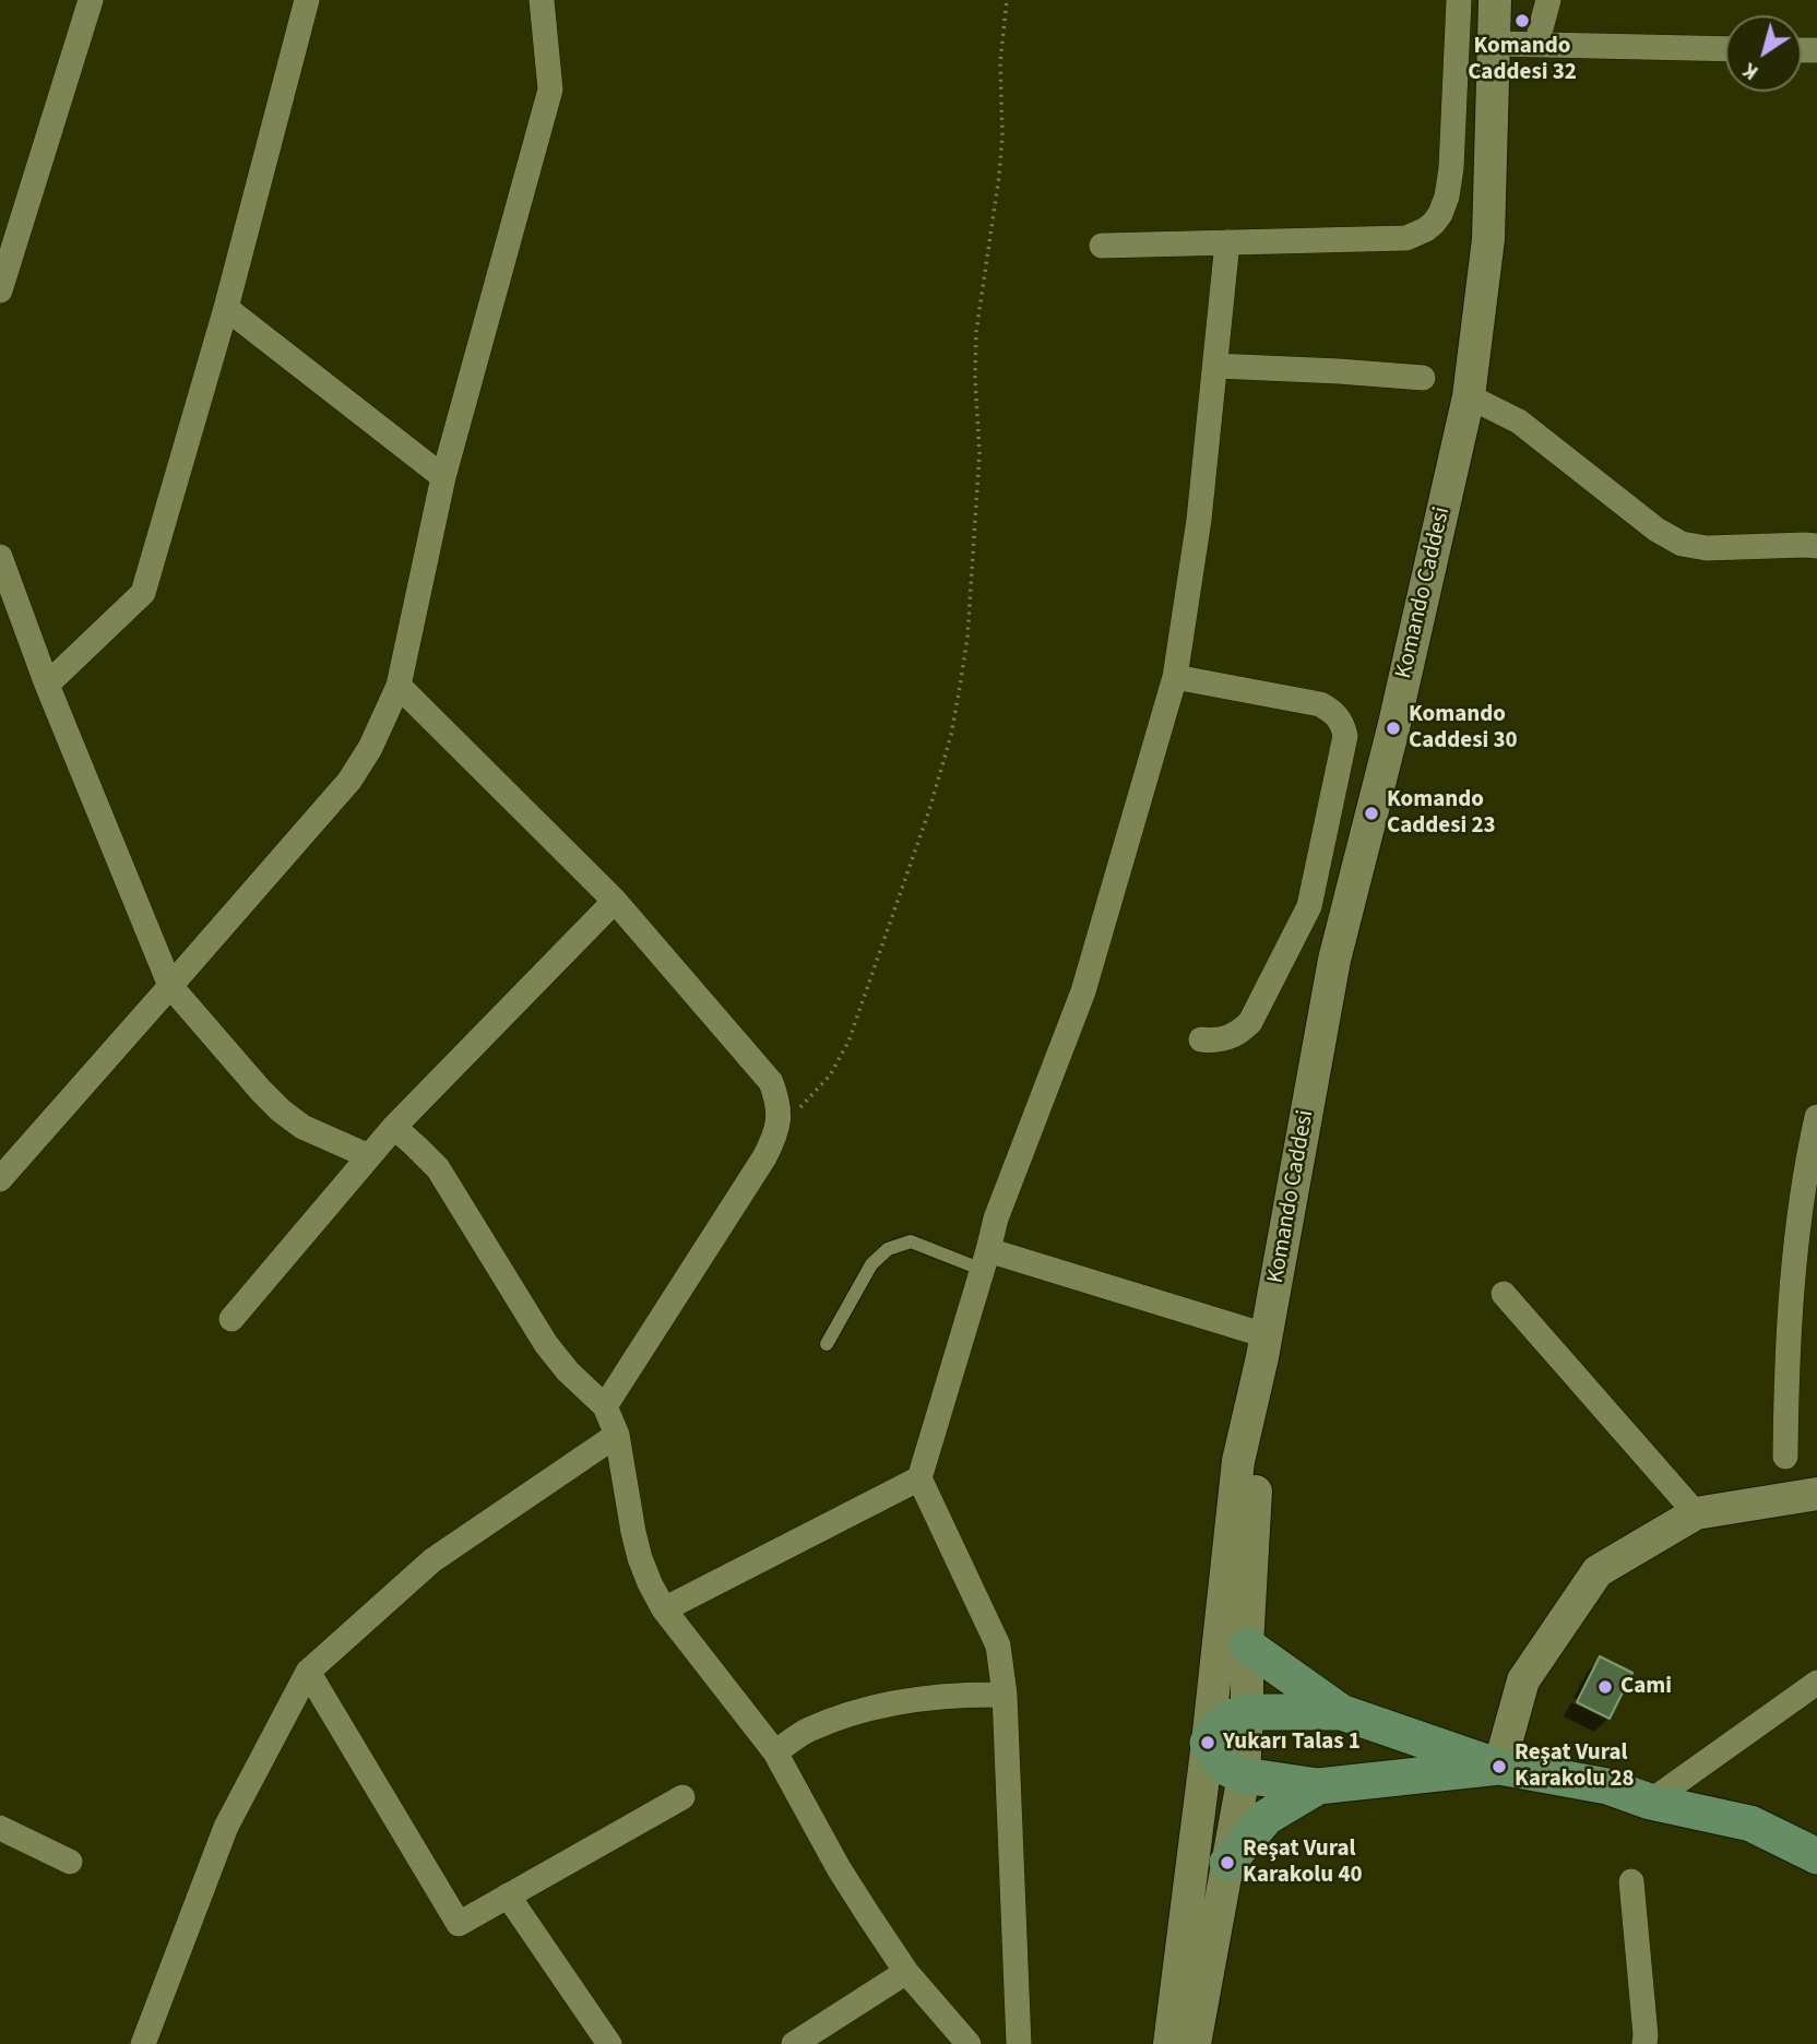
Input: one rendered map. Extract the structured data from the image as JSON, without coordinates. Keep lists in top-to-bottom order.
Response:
{
  "streets": {
    "street": ["Komando Caddesi"]
  },
  "places": [
    "Komando Caddesi 32",
    "Komando Caddesi 30",
    "Komando Caddesi 23",
    "Cami",
    "Yukarı Talas 1",
    "Reşat Vural Karakolu 28",
    "Reşat Vural Karakolu 40"
  ],
  "north": "bottom left"
}
